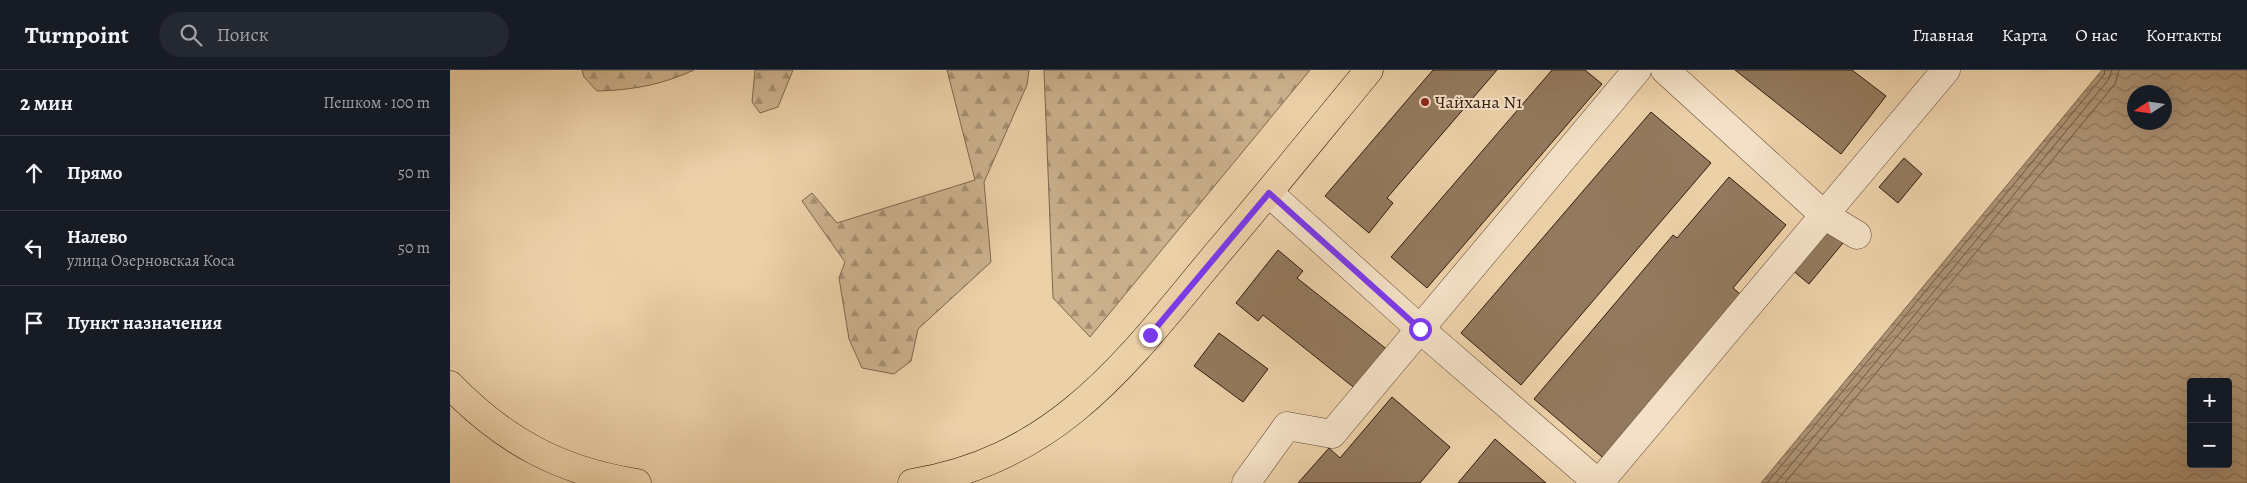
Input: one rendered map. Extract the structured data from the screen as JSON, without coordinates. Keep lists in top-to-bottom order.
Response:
{
  "places": ["Чайхана N1"],
  "north": "left",
  "page": {
    "header": "Turnpoint",
    "search": "Поиск",
    "nav": [
      "Главная",
      "Карта",
      "О нас",
      "Контакты"
    ],
    "heading": ["2 мин", "Пешком · 100 m"],
    "list": [
      ["Прямо", "50 m"],
      ["Налево", "улица Озерновская Коса", "50 m"],
      "Пункт назначения"
    ],
    "map_buttons": ["+", "−"]
  }
}
